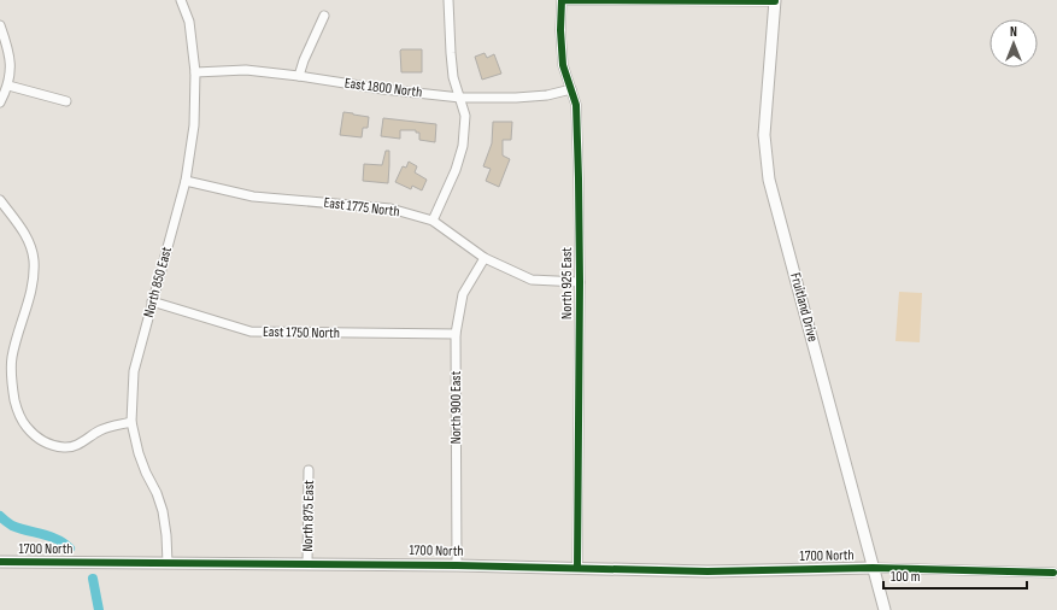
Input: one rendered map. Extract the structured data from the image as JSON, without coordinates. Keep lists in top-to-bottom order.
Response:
{
  "streets": {
    "street": [
      "East 1800 North",
      "East 1775 North",
      "North 850 East",
      "North 925 East",
      "Fruitland Drive",
      "East 1750 North",
      "North 900 East",
      "North 875 East",
      "1700 North"
    ]
  },
  "crossings": [
    ["East 1800 North", "North 850 East"],
    ["East 1800 North", "North 925 East"],
    ["East 1775 North", "North 850 East"],
    ["East 1775 North", "North 925 East"],
    ["East 1775 North", "North 900 East"],
    ["North 850 East", "East 1750 North"],
    ["North 850 East", "1700 North"],
    ["North 925 East", "1700 North"],
    ["Fruitland Drive", "1700 North"],
    ["East 1750 North", "North 900 East"],
    ["North 900 East", "1700 North"],
    ["North 875 East", "1700 North"]
  ],
  "scale_bar": "100 m",
  "north": "top"
}
